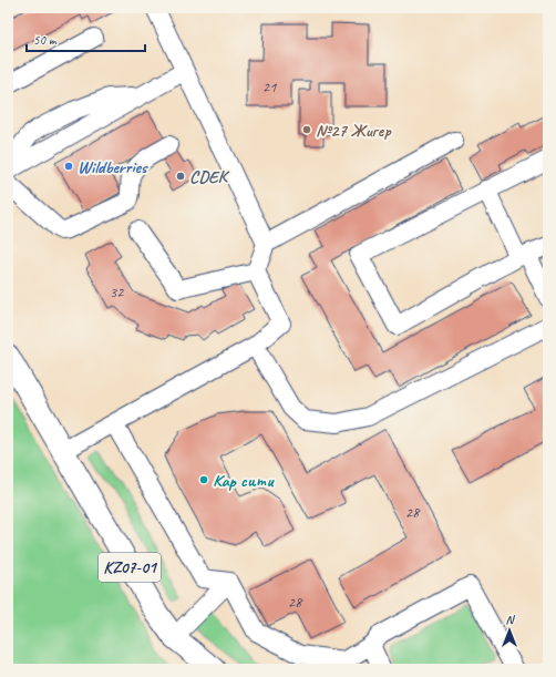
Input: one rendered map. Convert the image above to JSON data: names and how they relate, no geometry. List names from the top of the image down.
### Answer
{
  "streets": {
    "main road": ["KZ07-01"]
  },
  "places": [
    "№27 Жигер",
    "Wildberries",
    "CDEK",
    "Кар сити"
  ],
  "house_numbers": [
    "21",
    "32",
    "28",
    "28"
  ],
  "scale_bar": "50 m",
  "north": "top"
}
